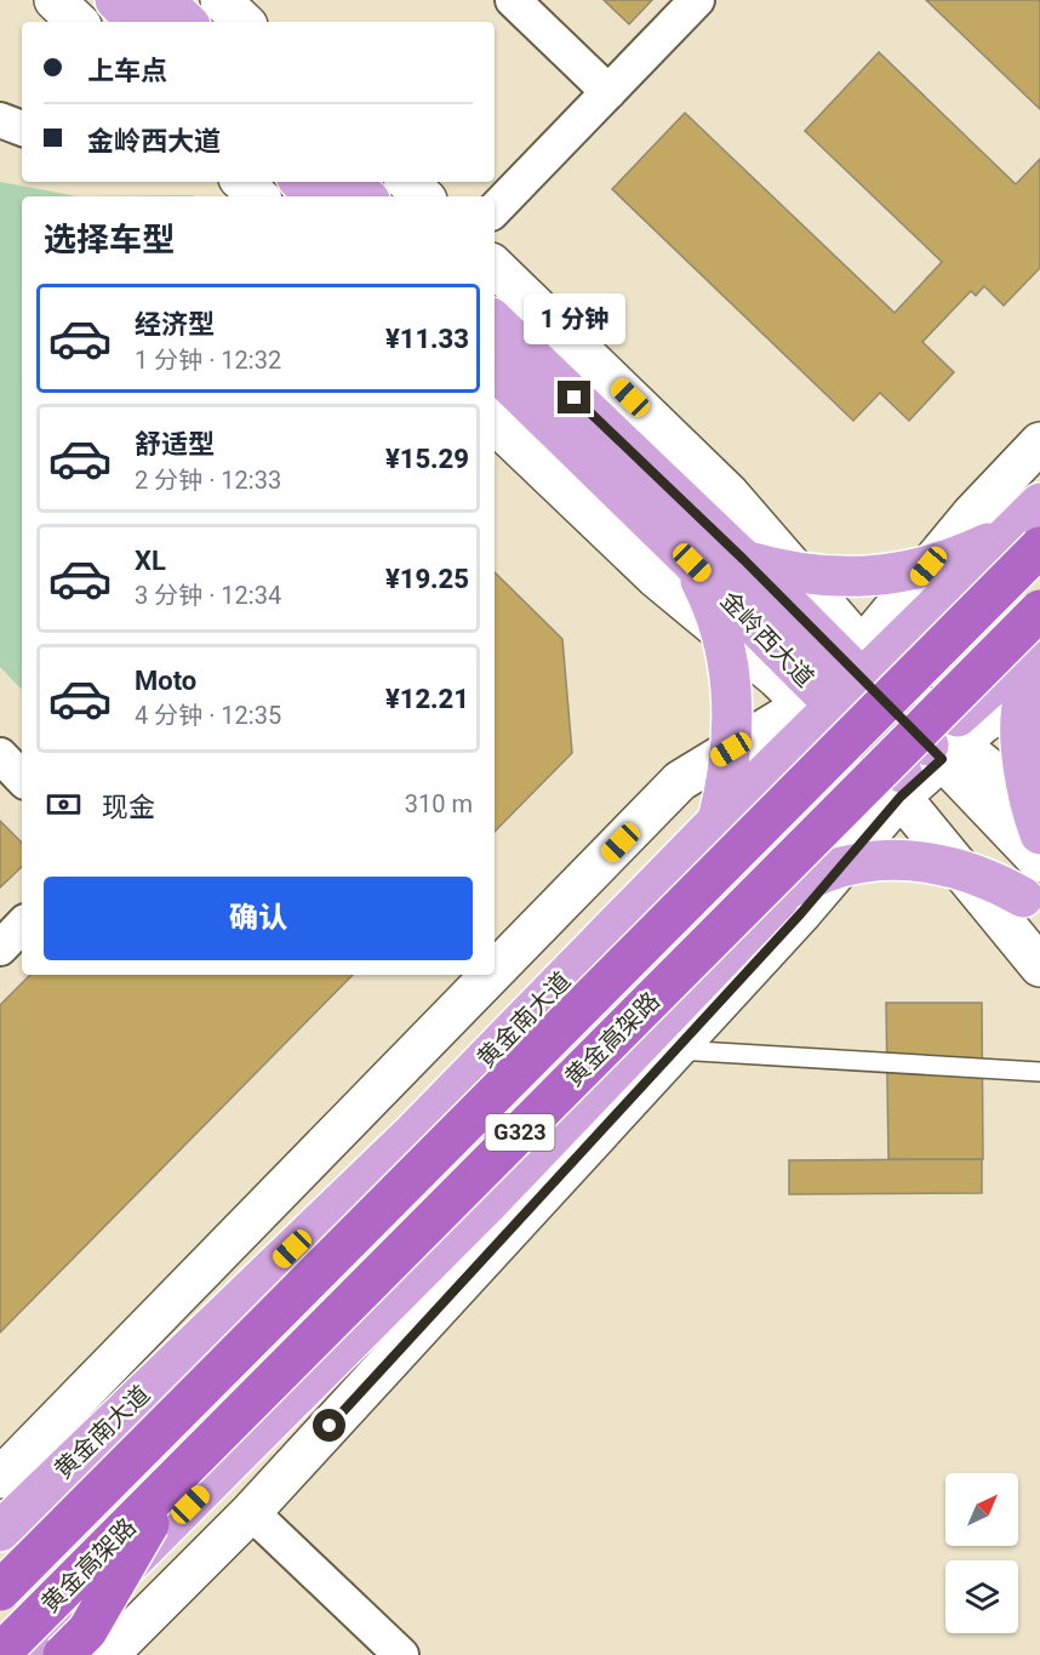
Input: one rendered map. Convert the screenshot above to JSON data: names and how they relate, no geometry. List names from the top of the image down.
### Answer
{
  "streets": {
    "highway": ["黄金高架路", "G323"],
    "main road": ["金岭西大道", "黄金南大道"]
  },
  "crossings": [
    ["金岭西大道", "黄金南大道"],
    ["黄金南大道", "黄金高架路"]
  ],
  "north": "top right",
  "page": {
    "banner": ["上车点", "金岭西大道"],
    "heading": "选择车型",
    "list": [
      {
        "name": "经济型",
        "note": "1 分钟 · 12:32",
        "value": "¥11.33"
      },
      {
        "name": "舒适型",
        "note": "2 分钟 · 12:33",
        "value": "¥15.29"
      },
      {
        "name": "XL",
        "note": "3 分钟 · 12:34",
        "value": "¥19.25"
      },
      {
        "name": "Moto",
        "note": "4 分钟 · 12:35",
        "value": "¥12.21"
      }
    ],
    "bubble": "1 分钟",
    "pay": ["现金", "310 m"],
    "buttons": "确认"
  }
}
